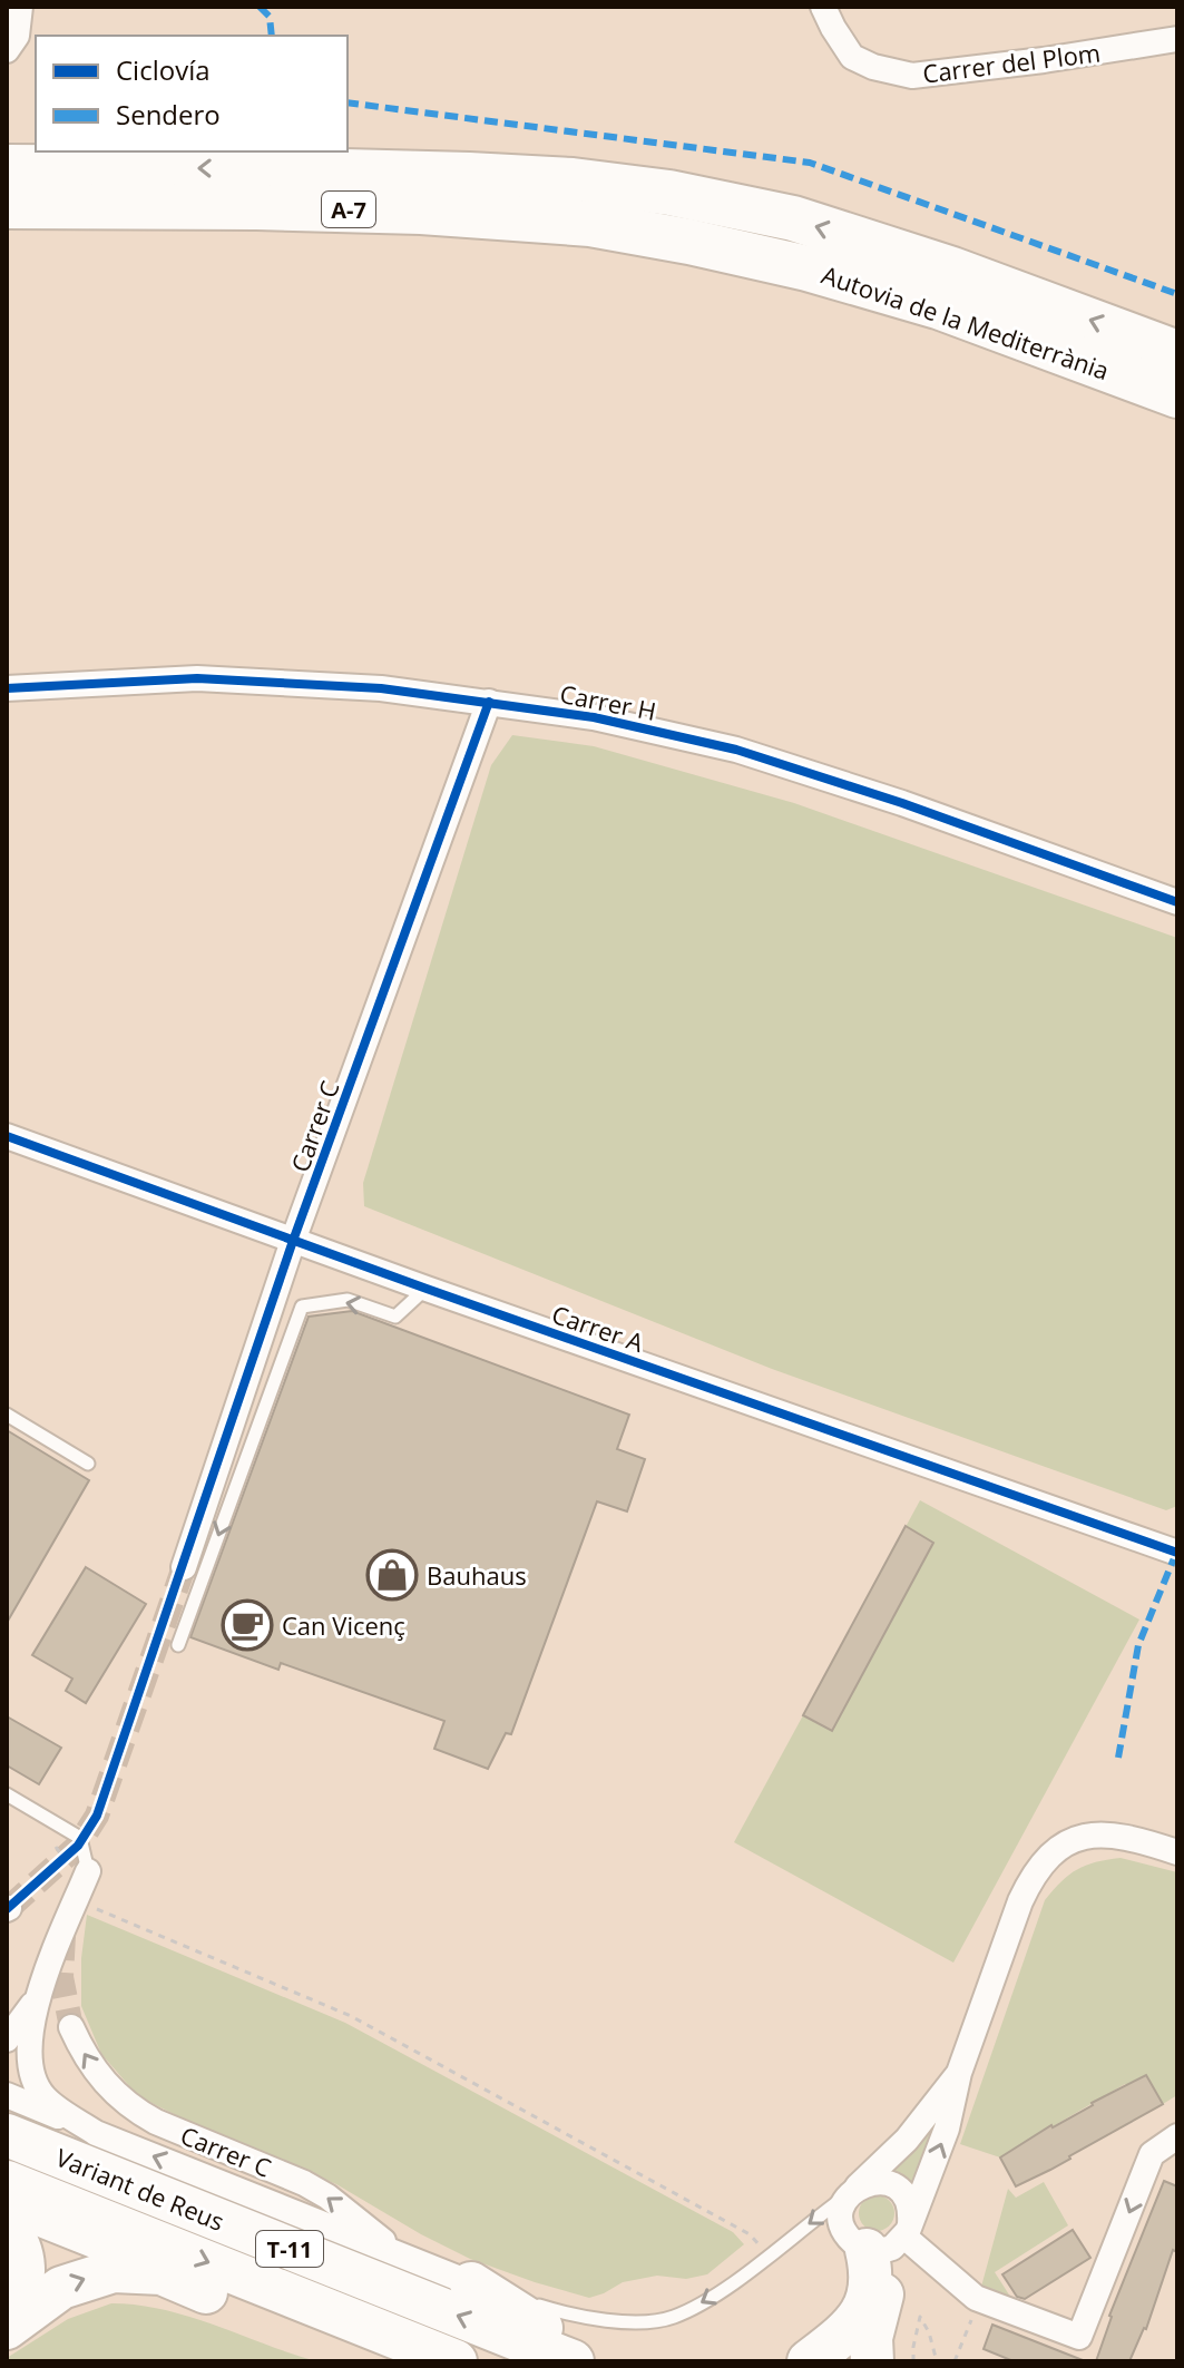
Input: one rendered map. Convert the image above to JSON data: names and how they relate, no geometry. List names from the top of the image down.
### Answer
{
  "streets": {
    "highway": [
      "A-7",
      "Autovia de la Mediterrània",
      "Variant de Reus",
      "T-11"
    ],
    "street": [
      "Carrer del Plom",
      "Carrer H",
      "Carrer C",
      "Carrer A"
    ]
  },
  "crossings": [
    ["Carrer H", "Carrer C"],
    ["Carrer C", "Carrer A"]
  ],
  "places": {
    "shop": ["Bauhaus"],
    "cafe": ["Can Vicenç"]
  },
  "legend": ["Ciclovía", "Sendero"]
}
